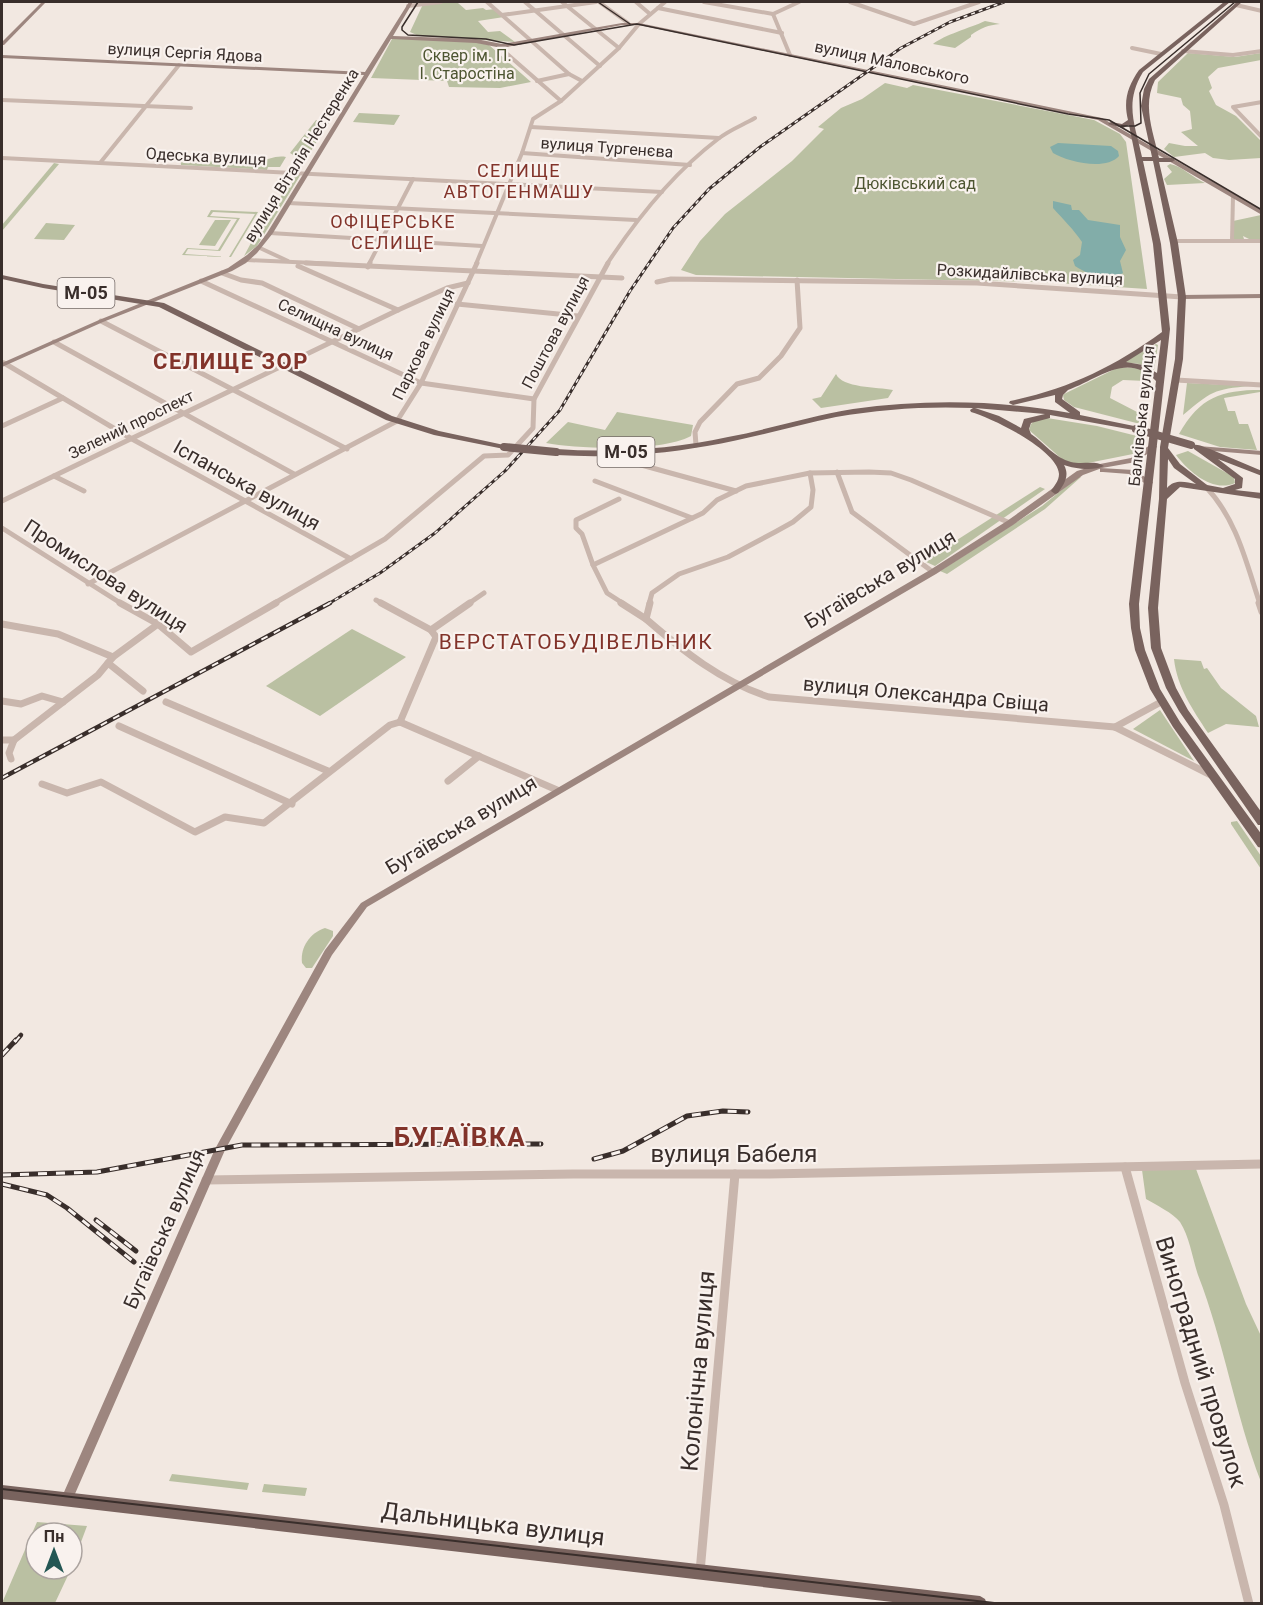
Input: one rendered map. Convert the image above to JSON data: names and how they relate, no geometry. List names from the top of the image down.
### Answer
{
  "streets": {
    "main road": [
      "вулиця Сергія Ядова",
      "вулиця Маловського",
      "вулиця Віталія Нестеренка",
      "Розкидайлівська вулиця",
      "М-05",
      "Балківська вулиця",
      "Бугаївська вулиця",
      "Дальницька вулиця"
    ],
    "street": [
      "вулиця Тургенєва",
      "Одеська вулиця",
      "Селищна вулиця",
      "Поштова вулиця",
      "Паркова вулиця",
      "Зелений проспект",
      "Іспанська вулиця",
      "Промислова вулиця",
      "вулиця Олександра Свіща",
      "вулиця Бабеля",
      "Виноградний провулок",
      "Колонічна вулиця"
    ]
  },
  "crossings": [
    ["вулиця Сергія Ядова", "вулиця Віталія Нестеренка"],
    ["вулиця Маловського", "вулиця Віталія Нестеренка"],
    ["вулиця Маловського", "Паркова вулиця"],
    ["вулиця Маловського", "Балківська вулиця"],
    ["вулиця Тургенєва", "Поштова вулиця"],
    ["вулиця Тургенєва", "Паркова вулиця"],
    ["вулиця Віталія Нестеренка", "Одеська вулиця"],
    ["вулиця Віталія Нестеренка", "М-05"],
    ["вулиця Віталія Нестеренка", "Селищна вулиця"],
    ["вулиця Віталія Нестеренка", "Іспанська вулиця"],
    ["Одеська вулиця", "Поштова вулиця"],
    ["Одеська вулиця", "Паркова вулиця"],
    ["Розкидайлівська вулиця", "Балківська вулиця"],
    ["М-05", "Паркова вулиця"],
    ["М-05", "Зелений проспект"],
    ["Селищна вулиця", "Поштова вулиця"],
    ["Селищна вулиця", "Паркова вулиця"],
    ["Селищна вулиця", "Зелений проспект"],
    ["Поштова вулиця", "Іспанська вулиця"],
    ["Поштова вулиця", "Промислова вулиця"],
    ["Паркова вулиця", "Зелений проспект"],
    ["Паркова вулиця", "Іспанська вулиця"],
    ["Паркова вулиця", "Промислова вулиця"],
    ["Балківська вулиця", "Бугаївська вулиця"],
    ["Зелений проспект", "Іспанська вулиця"],
    ["Бугаївська вулиця", "вулиця Олександра Свіща"],
    ["Бугаївська вулиця", "вулиця Бабеля"],
    ["Бугаївська вулиця", "Дальницька вулиця"],
    ["вулиця Бабеля", "Виноградний провулок"],
    ["вулиця Бабеля", "Колонічна вулиця"],
    ["Колонічна вулиця", "Дальницька вулиця"]
  ],
  "districts": [
    "СЕЛИЩЕ АВТОГЕНМАШУ",
    "ОФІЦЕРСЬКЕ СЕЛИЩЕ",
    "СЕЛИЩЕ ЗОР",
    "ВЕРСТАТОБУДІВЕЛЬНИК",
    "БУГАЇВКА"
  ],
  "parks": ["Сквер ім. П. І. Старостіна", "Дюківський сад"],
  "north": "top"
}
